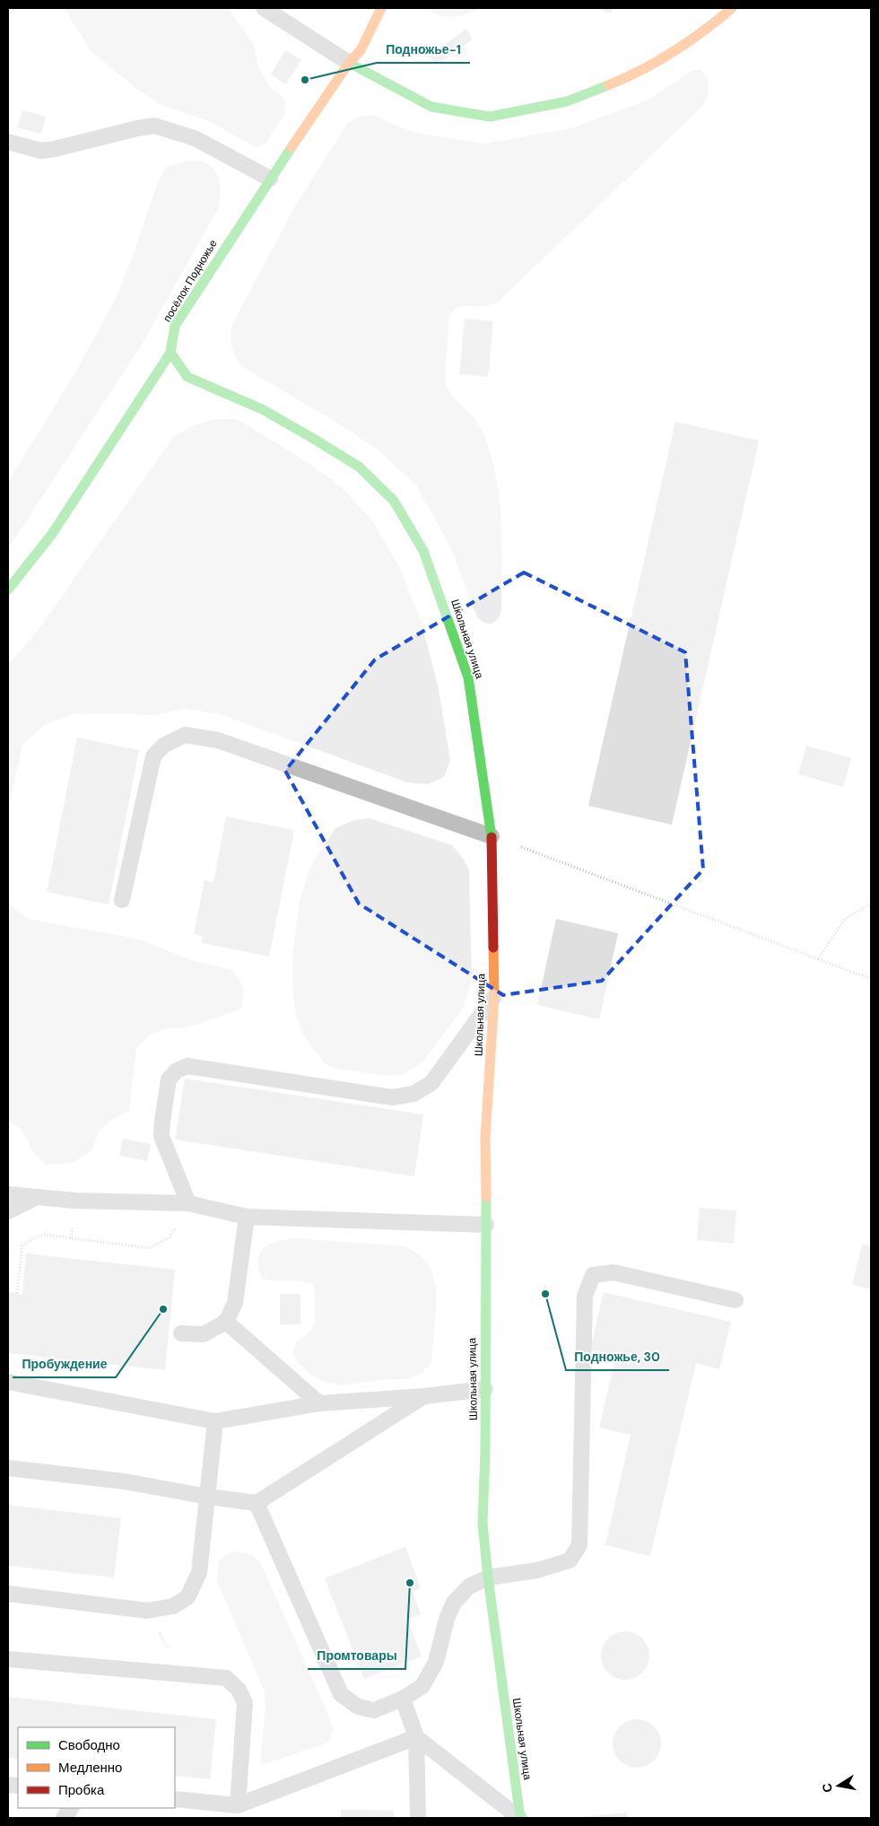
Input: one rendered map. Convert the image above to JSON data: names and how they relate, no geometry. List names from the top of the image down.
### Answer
{
  "streets": {
    "main road": ["посёлок Подножье", "Школьная улица"]
  },
  "crossings": [
    ["посёлок Подножье", "Школьная улица"]
  ],
  "places": [
    "Подножье-1",
    "Подножье, 30",
    "Пробуждение",
    "Промтовары"
  ],
  "legend": ["Свободно", "Медленно", "Пробка"],
  "north": "left"
}
